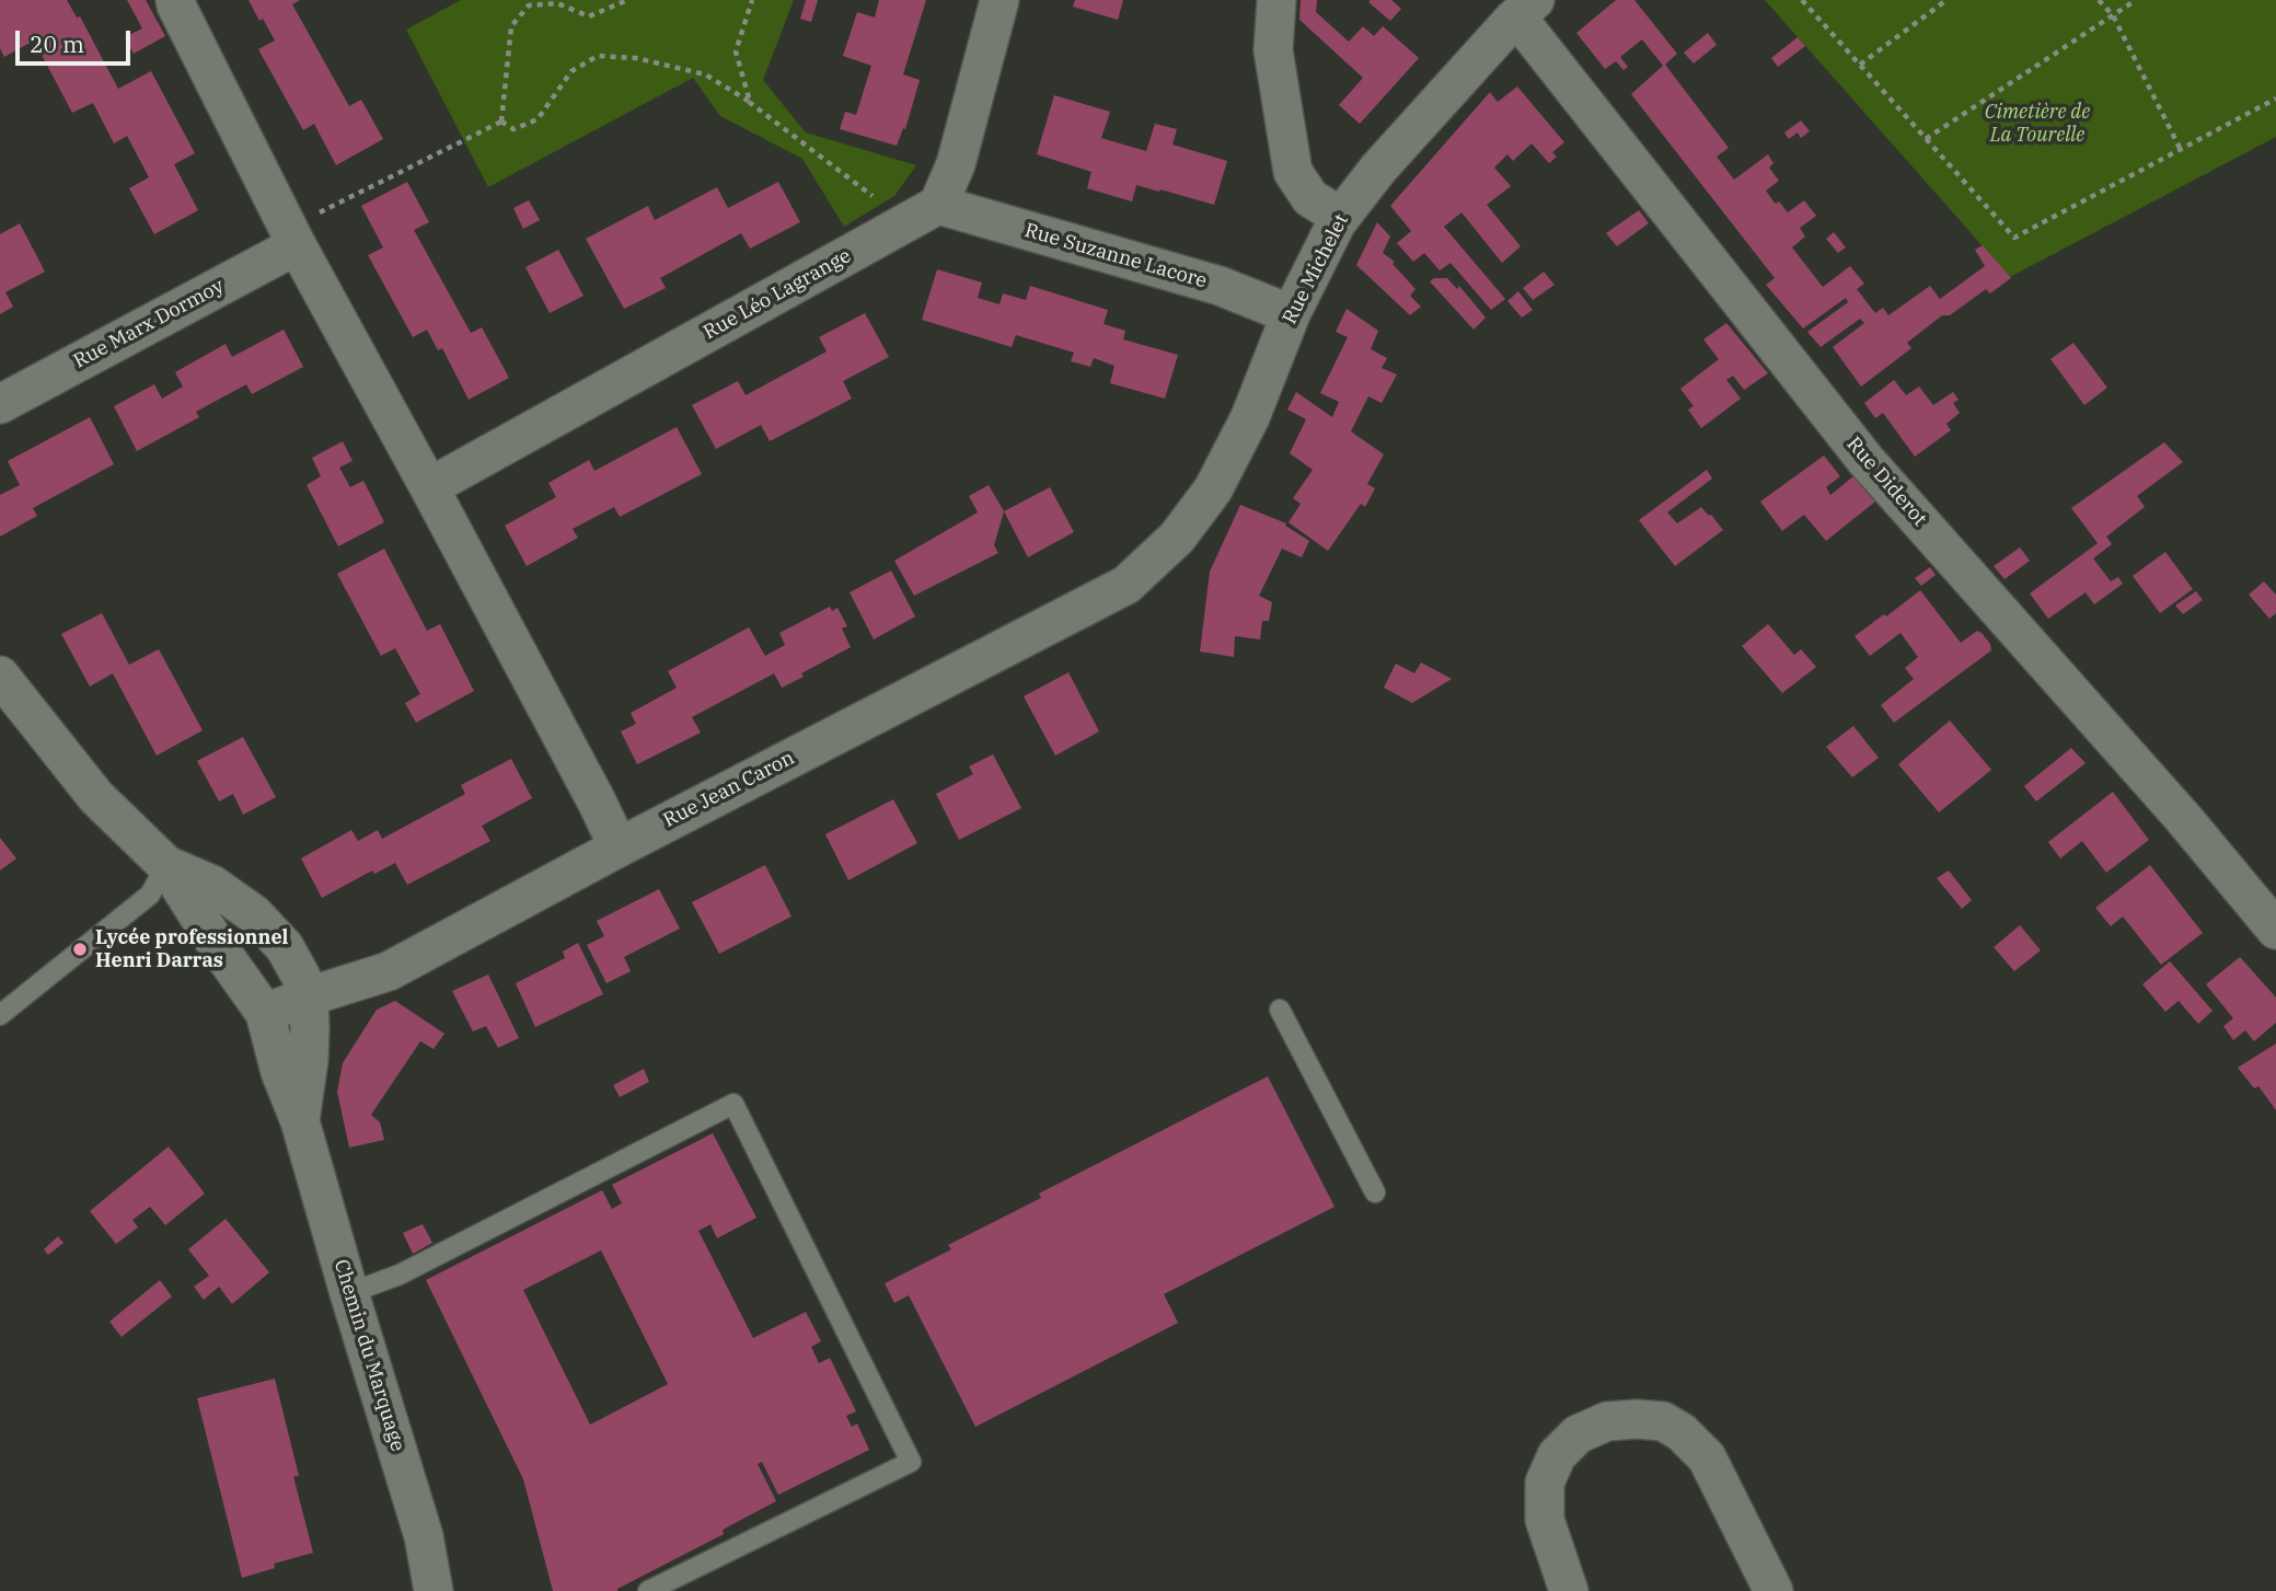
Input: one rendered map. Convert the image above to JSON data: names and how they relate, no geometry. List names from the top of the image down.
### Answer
{
  "streets": {
    "street": [
      "Rue Suzanne Lacore",
      "Rue Michelet",
      "Rue Léo Lagrange",
      "Rue Marx Dormoy",
      "Rue Diderot",
      "Rue Jean Caron",
      "Chemin du Marquage"
    ]
  },
  "crossings": [
    ["Rue Suzanne Lacore", "Rue Michelet"],
    ["Rue Suzanne Lacore", "Rue Léo Lagrange"],
    ["Rue Michelet", "Rue Diderot"],
    ["Rue Michelet", "Rue Jean Caron"],
    ["Rue Jean Caron", "Chemin du Marquage"]
  ],
  "parks": ["Cimetière de La Tourelle"],
  "places": ["Lycée professionnel Henri Darras"],
  "scale_bar": "20 m"
}
